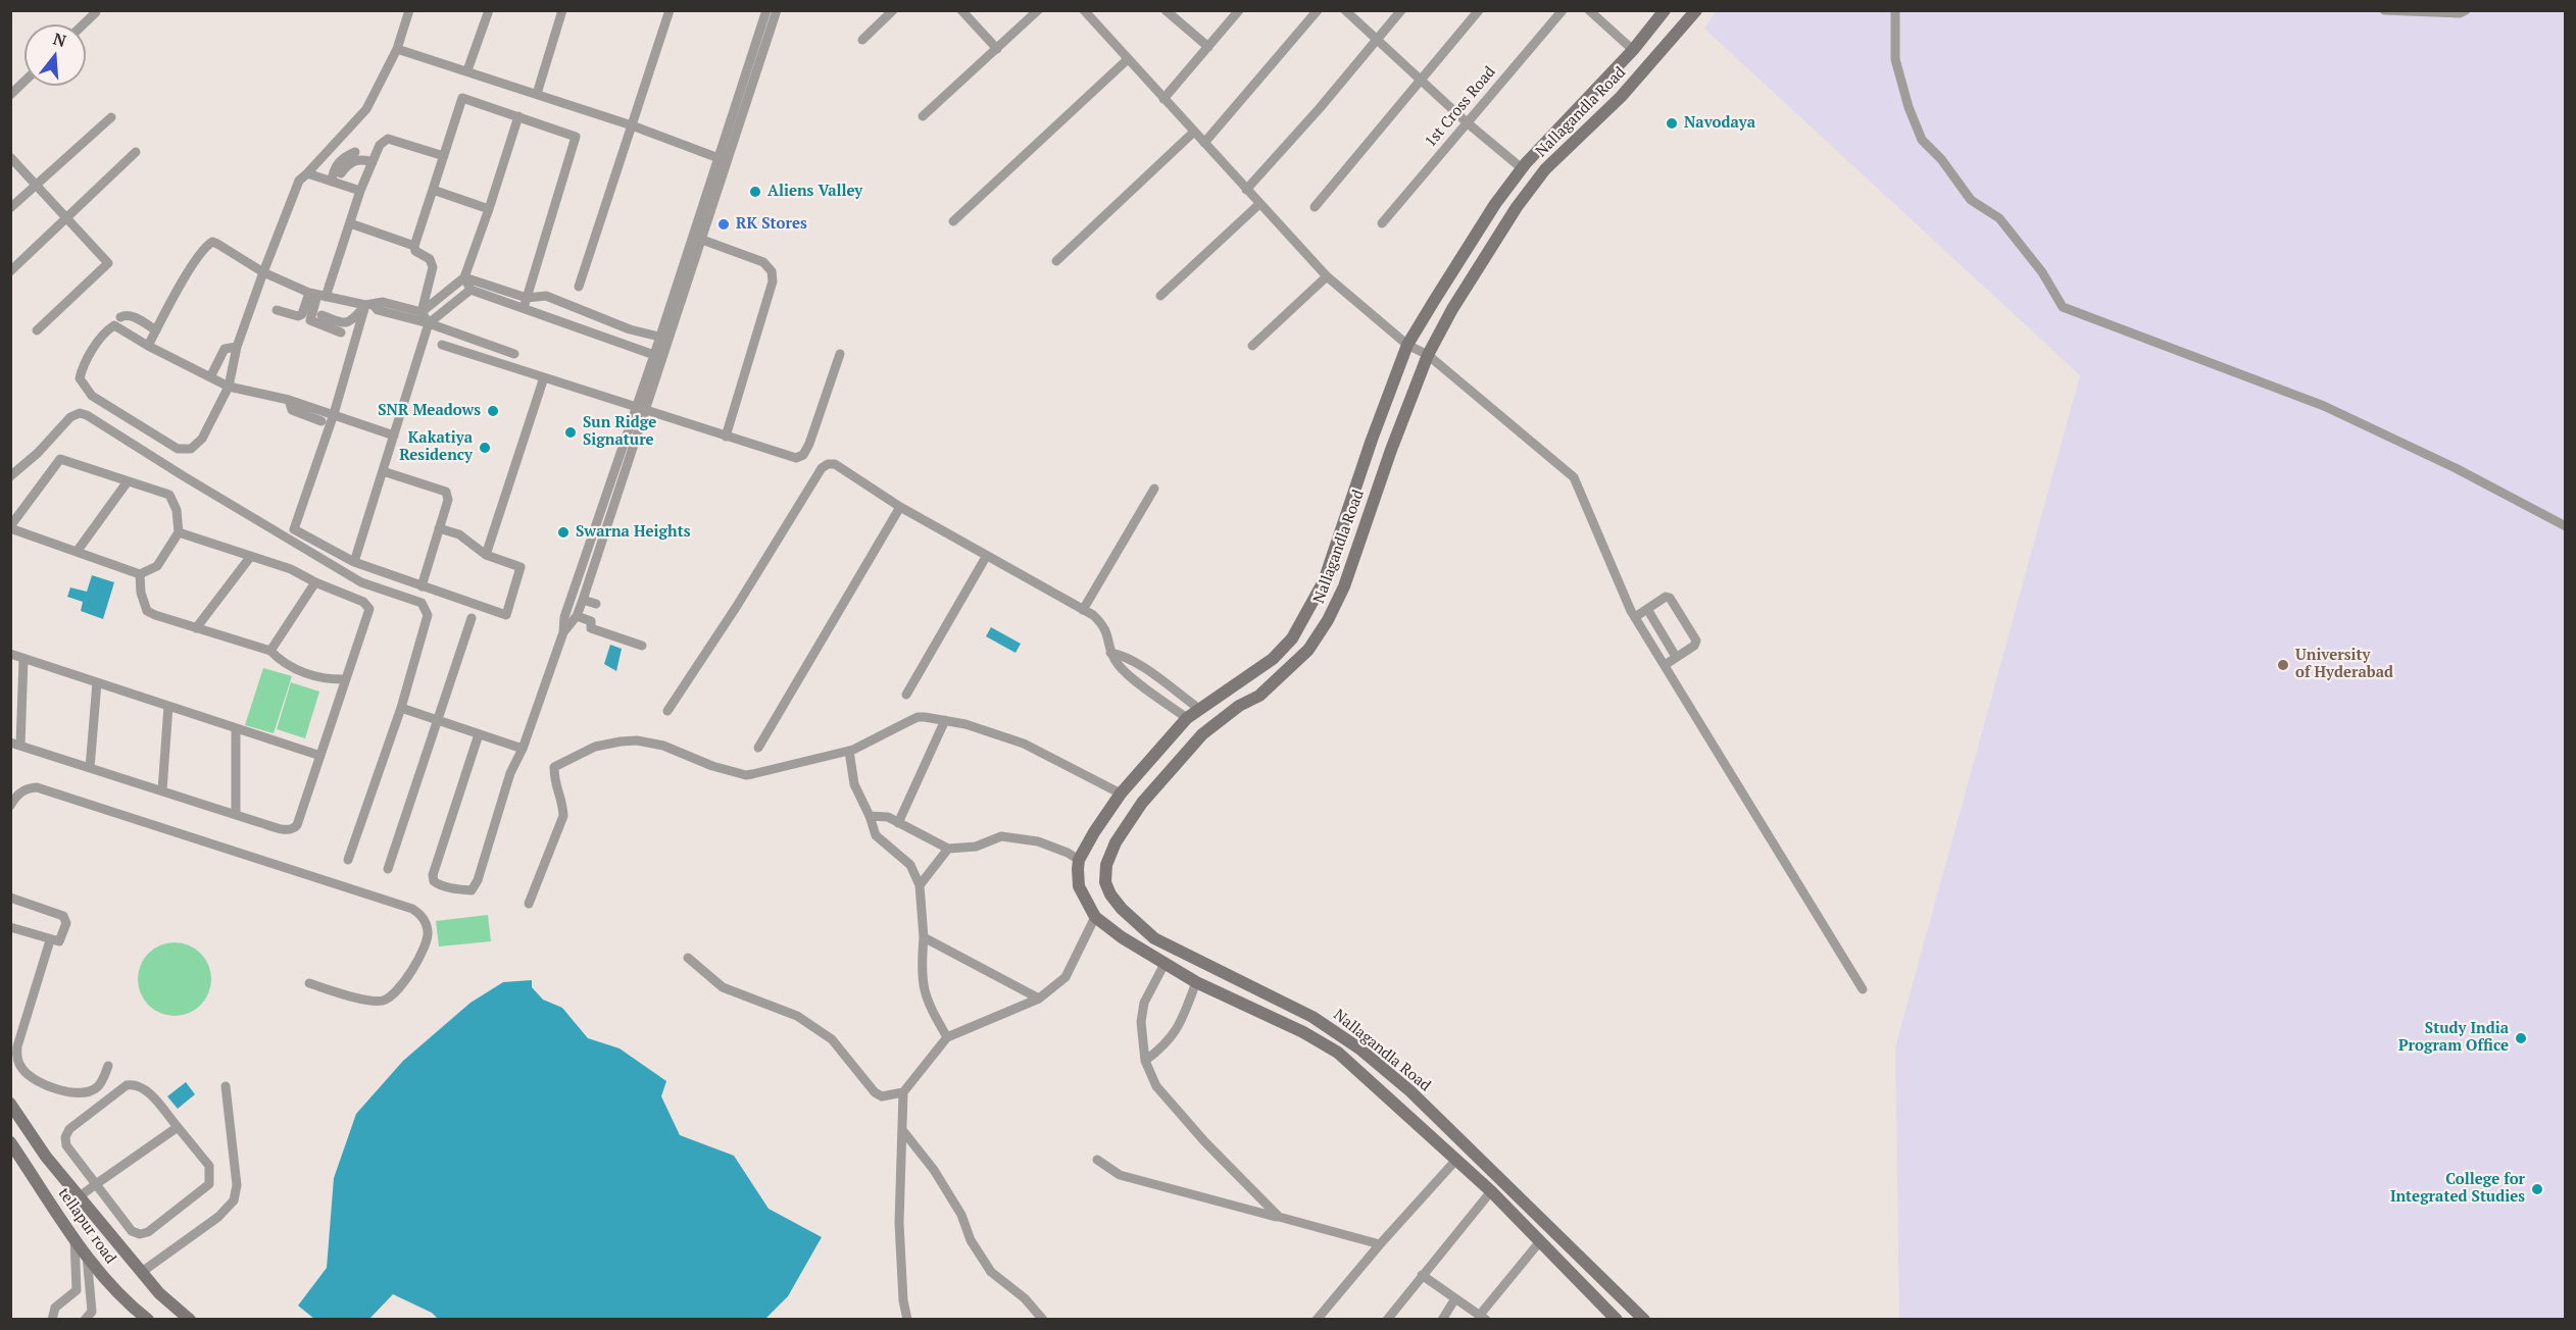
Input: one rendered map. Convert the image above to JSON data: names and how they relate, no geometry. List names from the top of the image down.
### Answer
{
  "streets": {
    "main road": ["Nallagandla Road", "tellapur road"],
    "street": ["1st Cross Road"]
  },
  "places": [
    "Navodaya",
    "Aliens Valley",
    "RK Stores",
    "SNR Meadows",
    "Sun Ridge Signature",
    "Kakatiya Residency",
    "Swarna Heights",
    "University of Hyderabad",
    "Study India Program Office",
    "College for Integrated Studies"
  ],
  "north": "top"
}
